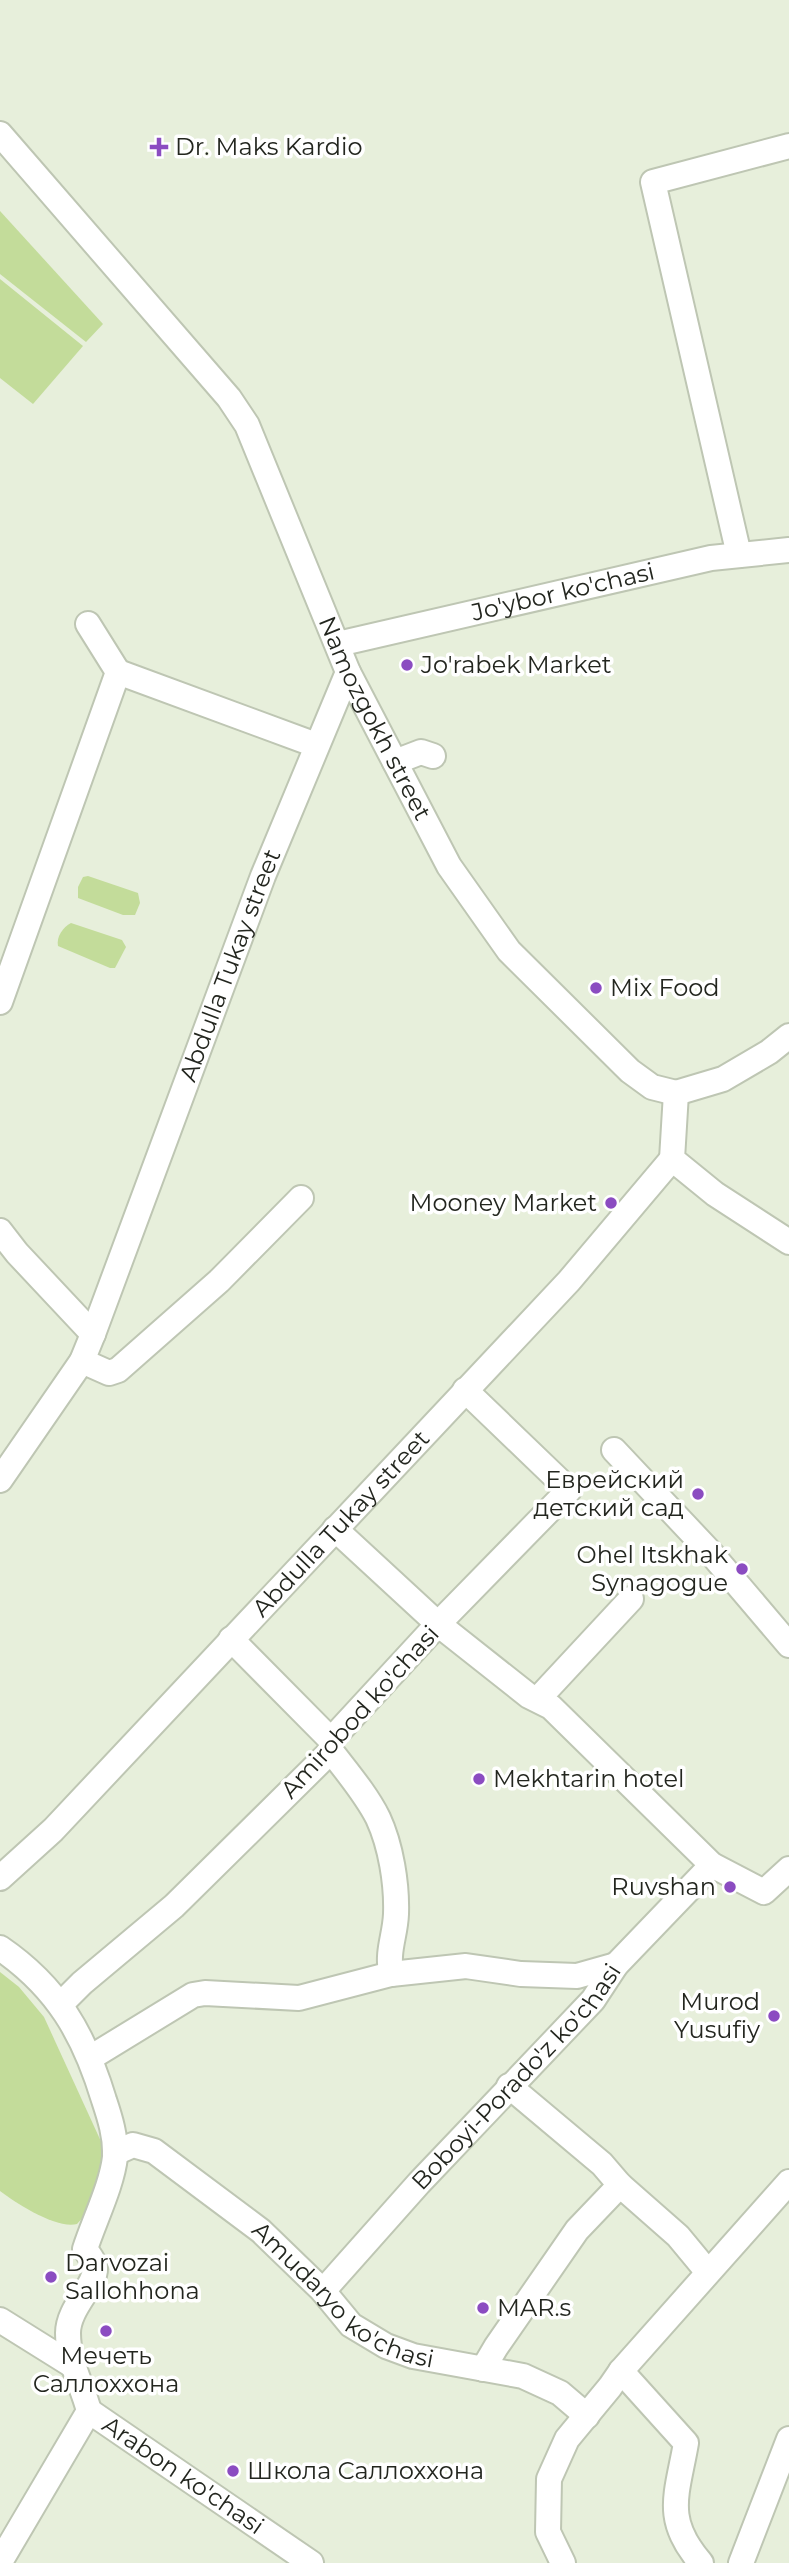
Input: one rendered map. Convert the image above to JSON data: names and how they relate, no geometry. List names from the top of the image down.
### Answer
{
  "streets": {
    "street": [
      "Jo'ybor ko'chasi",
      "Namozgokh street",
      "Abdulla Tukay street",
      "Amirobod ko'chasi",
      "Boboyi-Porado'z ko'chasi",
      "Amudaryo ko'chasi",
      "Arabon ko'chasi"
    ]
  },
  "crossings": [
    ["Jo'ybor ko'chasi", "Namozgokh street"],
    ["Namozgokh street", "Abdulla Tukay street"],
    ["Abdulla Tukay street", "Amirobod ko'chasi"],
    ["Boboyi-Porado'z ko'chasi", "Amudaryo ko'chasi"]
  ],
  "places": {
    "health": ["Dr. Maks Kardio"],
    "other": [
      "Jo'rabek Market",
      "Mix Food",
      "Mooney Market",
      "Еврейский детский сад",
      "Ohel Itskhak Synagogue",
      "Mekhtarin hotel",
      "Ruvshan",
      "Murod Yusufiy",
      "Darvozai Sallohhona",
      "MAR.s",
      "Мечеть Саллоххона",
      "Школа Саллоххона"
    ]
  }
}
